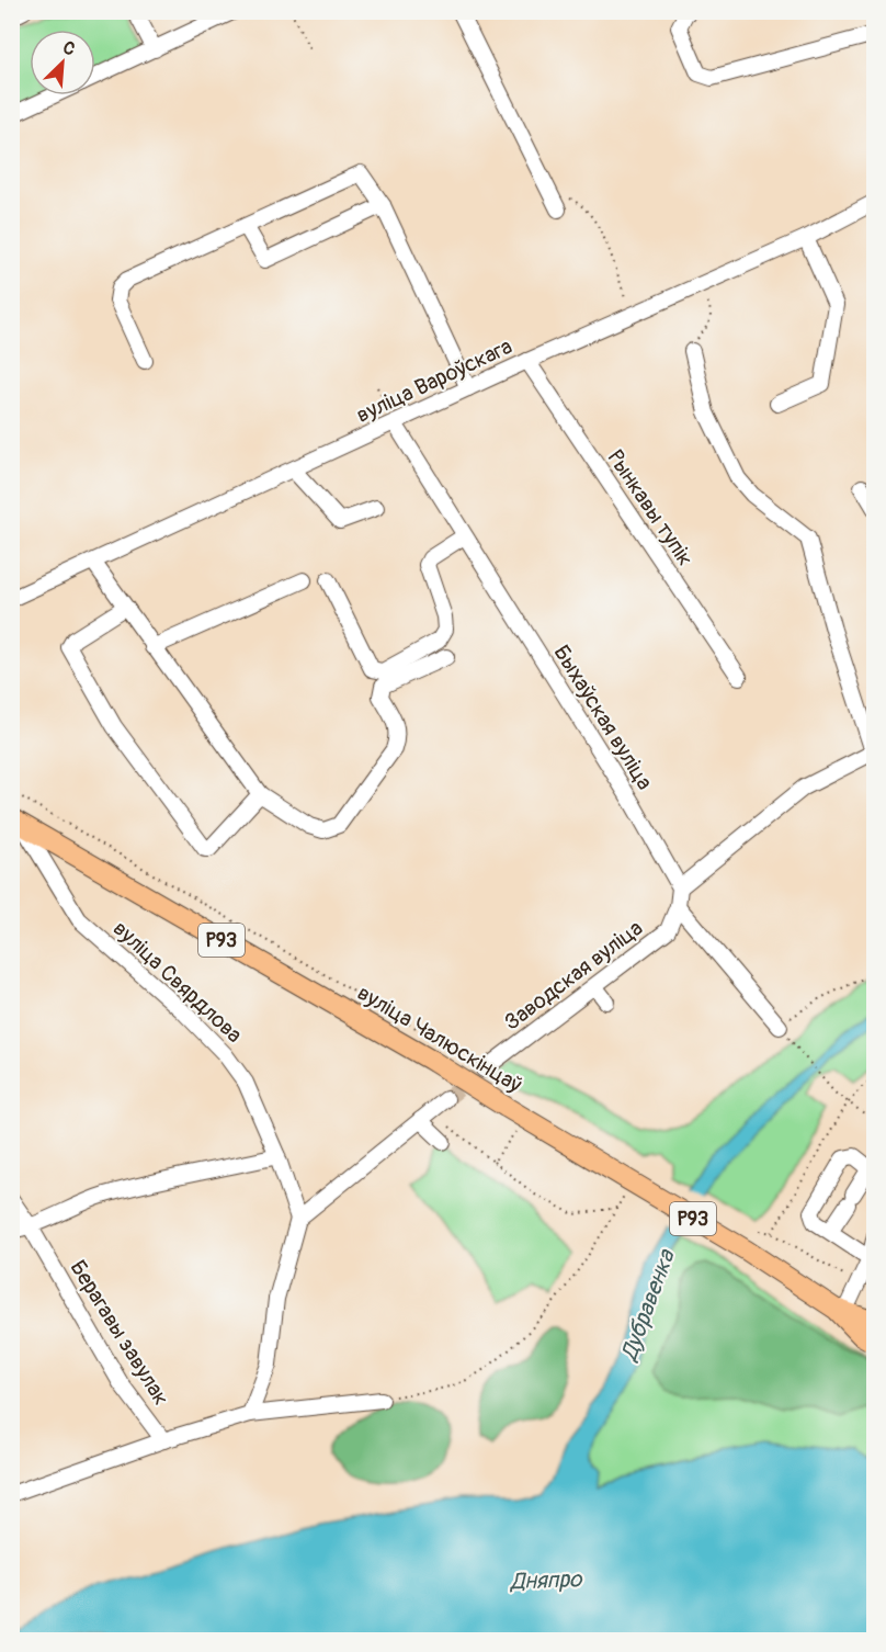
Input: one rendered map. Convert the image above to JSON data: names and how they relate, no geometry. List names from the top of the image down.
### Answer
{
  "streets": {
    "main road": ["Р93", "вуліца Чалюскінцаў"],
    "street": [
      "вуліца Вароўскага",
      "Рынкавы тупік",
      "Быхаўская вуліца",
      "Заводская вуліца",
      "вуліца Свярдлова",
      "Берагавы завулак"
    ]
  },
  "crossings": [
    ["вуліца Вароўскага", "Рынкавы тупік"],
    ["вуліца Вароўскага", "Быхаўская вуліца"],
    ["вуліца Свярдлова", "вуліца Чалюскінцаў"]
  ],
  "water": ["Дубравенка", "Дняпро"],
  "north": "top right"
}
